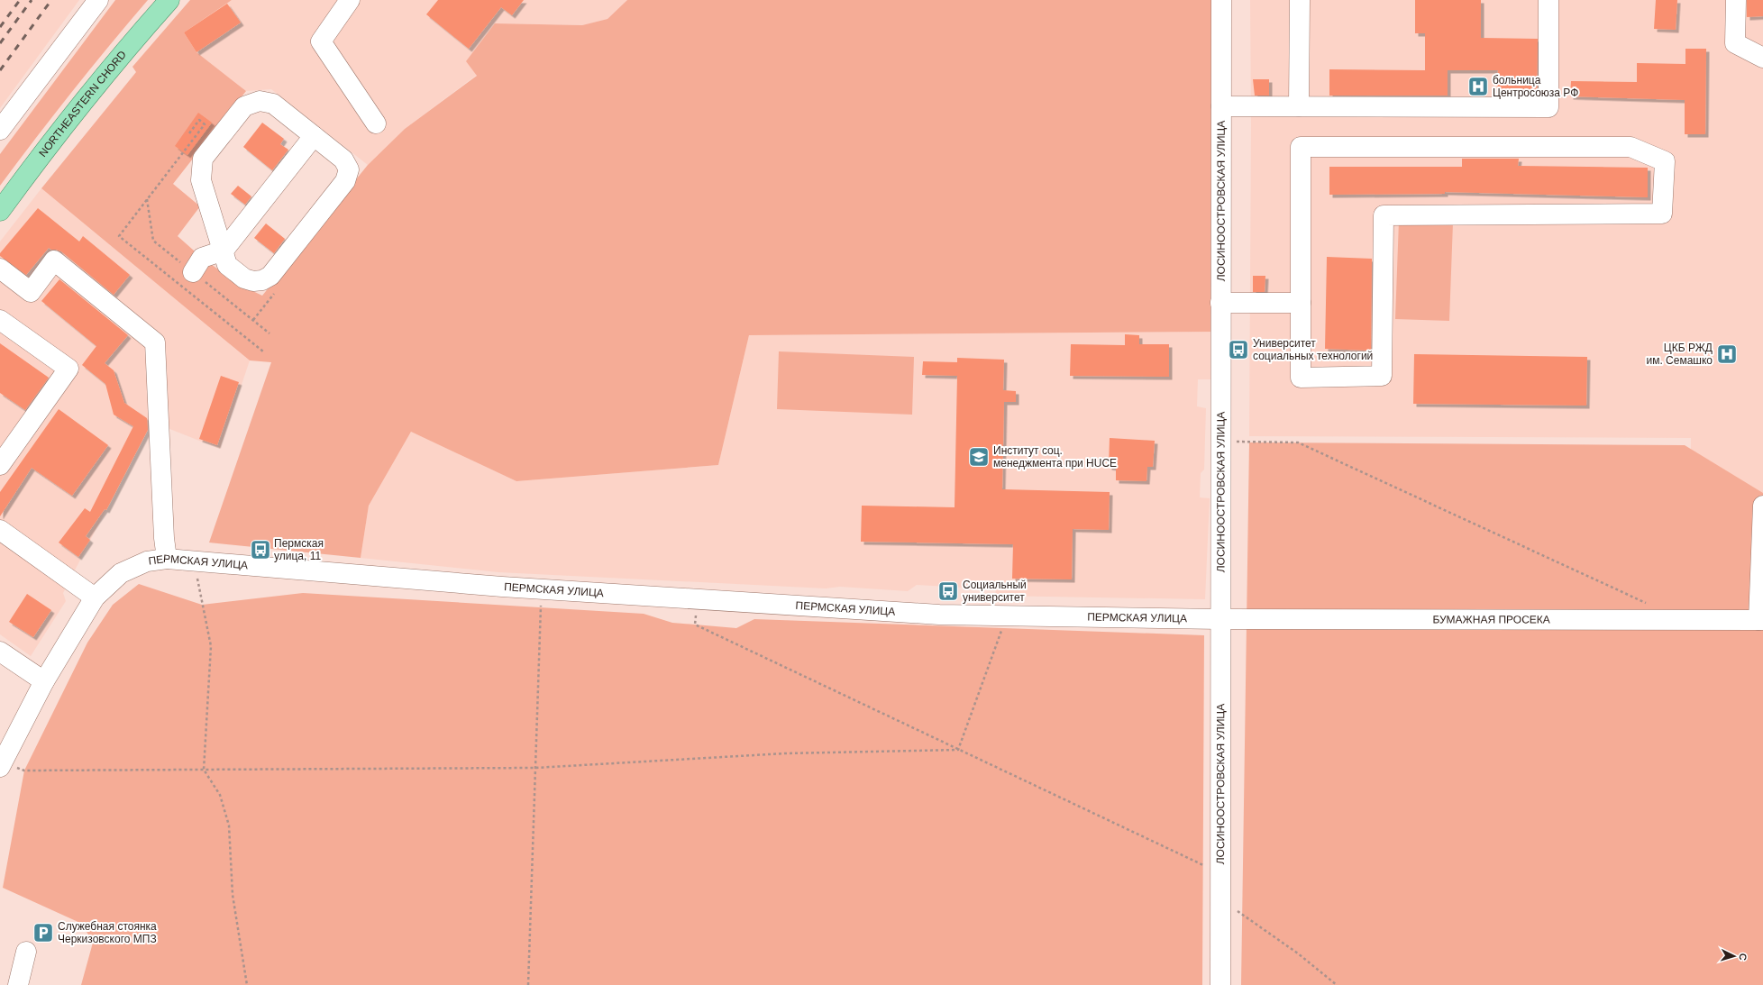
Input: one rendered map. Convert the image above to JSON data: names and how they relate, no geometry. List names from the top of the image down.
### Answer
{
  "streets": {
    "main road": ["NORTHEASTERN CHORD"],
    "street": ["ЛОСИНООСТРОВСКАЯ УЛИЦА", "ПЕРМСКАЯ УЛИЦА", "БУМАЖНАЯ ПРОСЕКА"]
  },
  "crossings": [
    ["ЛОСИНООСТРОВСКАЯ УЛИЦА", "ПЕРМСКАЯ УЛИЦА"],
    ["ЛОСИНООСТРОВСКАЯ УЛИЦА", "БУМАЖНАЯ ПРОСЕКА"],
    ["ПЕРМСКАЯ УЛИЦА", "БУМАЖНАЯ ПРОСЕКА"]
  ],
  "places": {
    "hospital": ["больница Центросоюза РФ", "ЦКБ РЖД им. Семашко"],
    "bus stop": ["Университет социальных технологий", "Пермская улица, 11", "Социальный университет"],
    "school or university": ["Институт соц. менеджмента при HUCE"],
    "parking": ["Служебная стоянка Черкизовского МПЗ"]
  },
  "north": "right"
}
